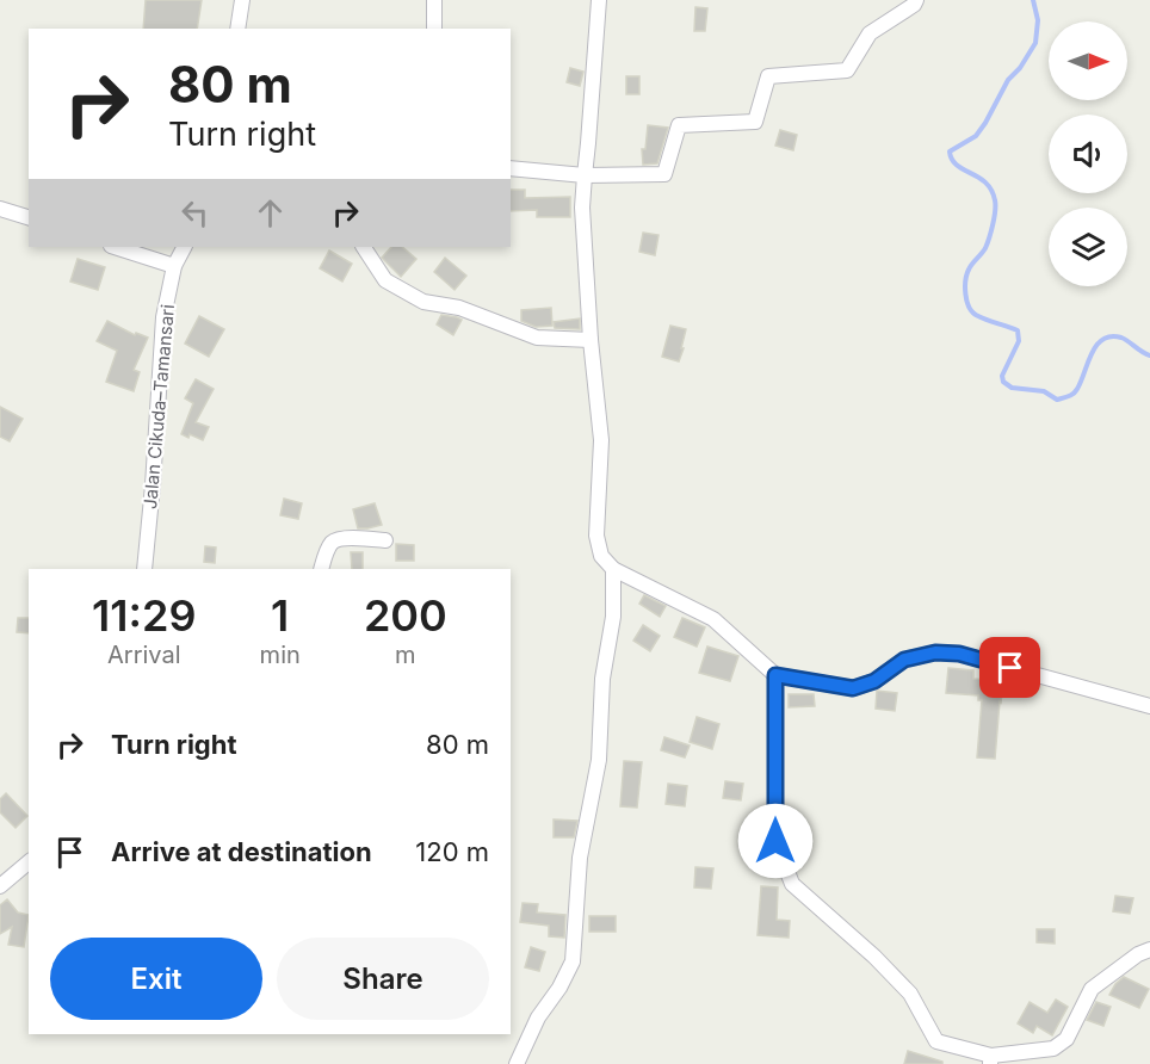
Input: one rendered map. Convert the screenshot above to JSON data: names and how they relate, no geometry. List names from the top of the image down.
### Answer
{
  "streets": {
    "street": ["Jalan Cikuda–Tamansari"]
  },
  "north": "right",
  "page": {
    "turn": ["80 m", "Turn right"],
    "eta": [
      "11:29",
      "Arrival",
      "1",
      "min",
      "200",
      "m"
    ],
    "list": [
      {
        "name": "Turn right",
        "value": "80 m"
      },
      {
        "name": "Arrive at destination",
        "value": "120 m"
      }
    ],
    "buttons": ["Exit", "Share"]
  }
}
